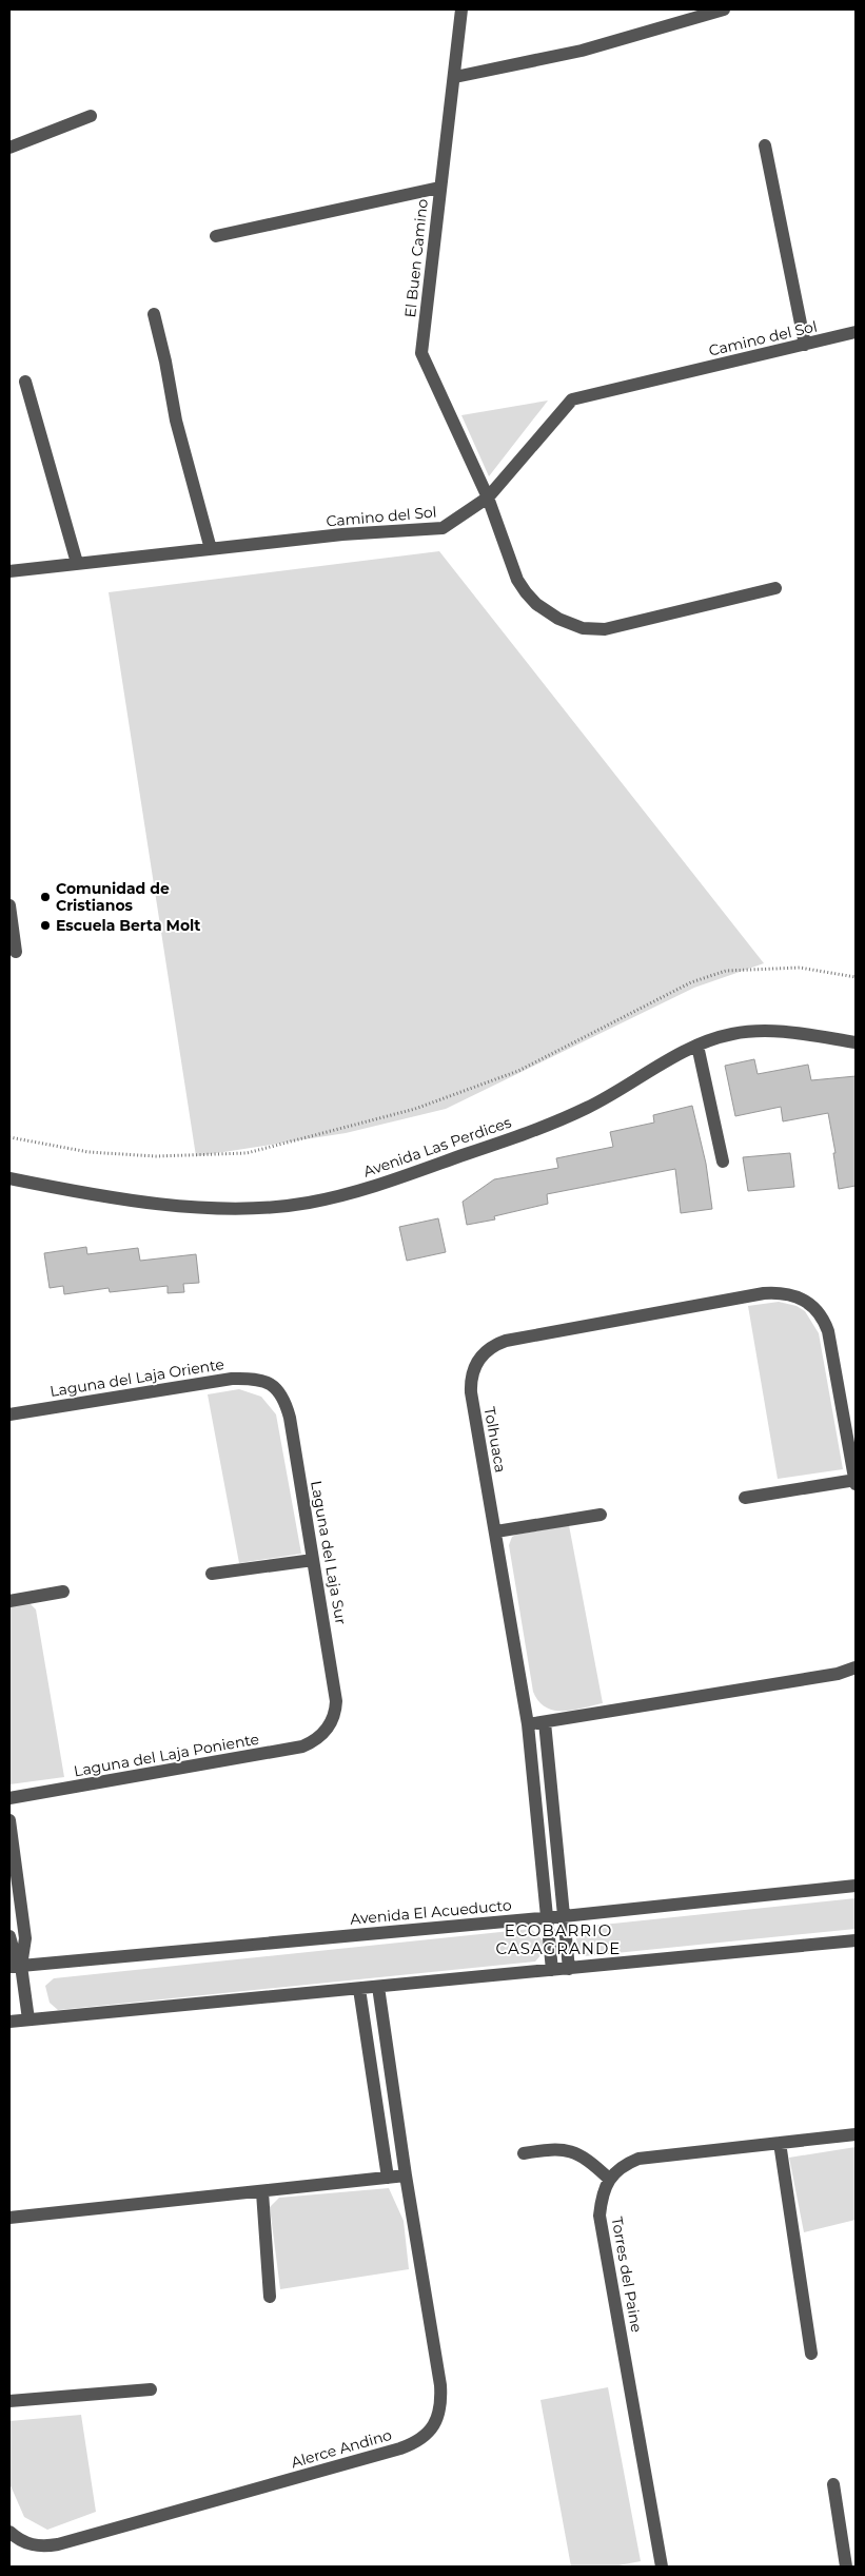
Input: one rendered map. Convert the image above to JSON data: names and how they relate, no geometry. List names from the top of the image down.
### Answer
{
  "streets": {
    "street": [
      "El Buen Camino",
      "Camino del Sol",
      "Avenida Las Perdices",
      "Laguna del Laja Oriente",
      "Tolhuaca",
      "Laguna del Laja Sur",
      "Laguna del Laja Poniente",
      "Avenida El Acueducto",
      "Torres del Paine",
      "Alerce Andino"
    ]
  },
  "crossings": [
    ["El Buen Camino", "Camino del Sol"],
    ["Laguna del Laja Oriente", "Laguna del Laja Sur"],
    ["Tolhuaca", "Avenida El Acueducto"],
    ["Laguna del Laja Sur", "Laguna del Laja Poniente"]
  ],
  "districts": ["ECOBARRIO CASAGRANDE"],
  "places": ["Comunidad de Cristianos", "Escuela Berta Molt"]
}
